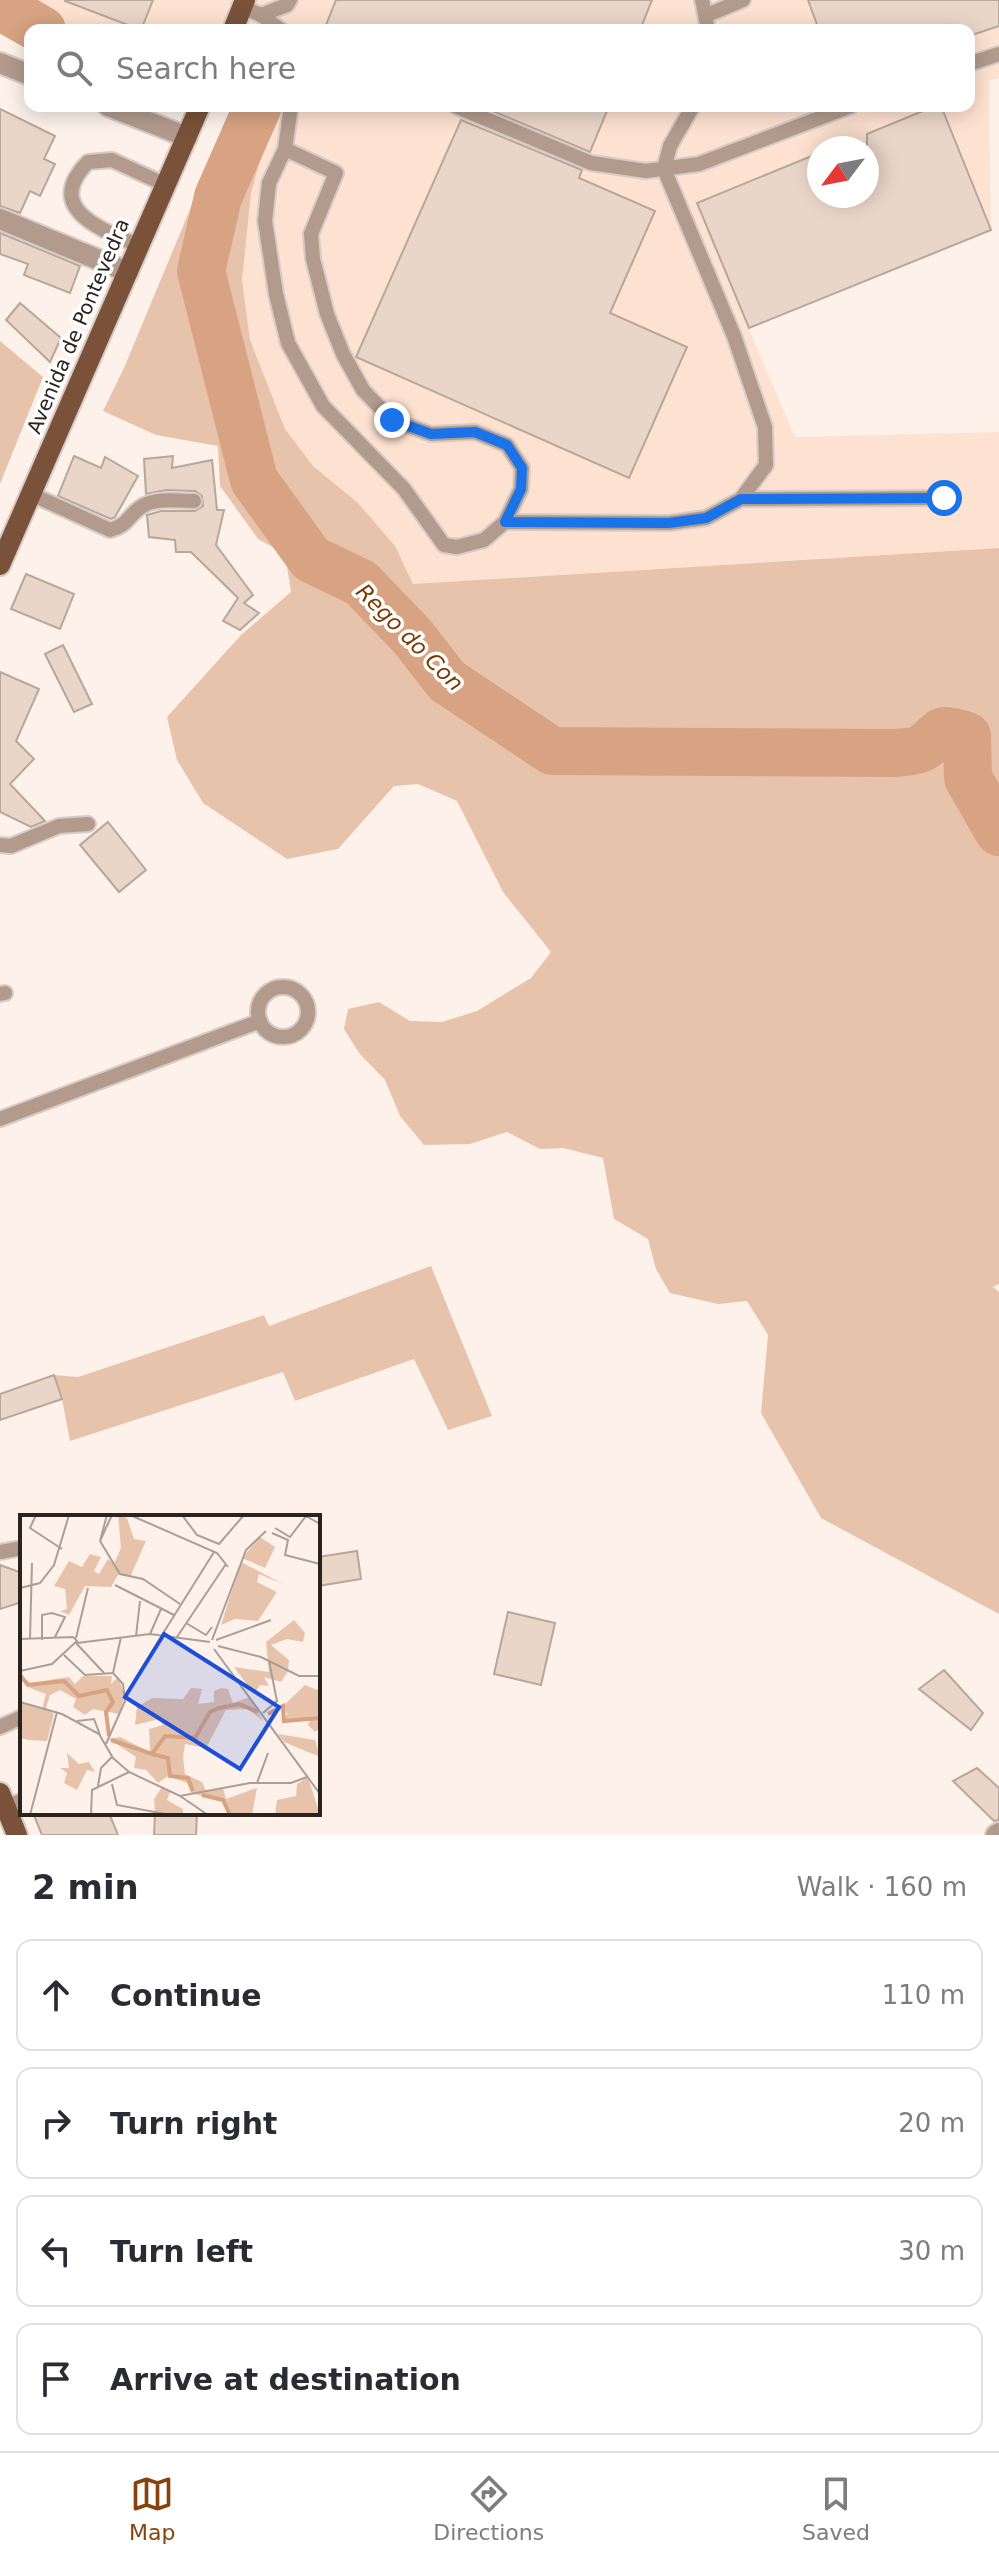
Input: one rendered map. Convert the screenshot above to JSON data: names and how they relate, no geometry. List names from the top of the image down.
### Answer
{
  "streets": {
    "main road": ["Avenida de Pontevedra"]
  },
  "water": ["Rego do Con"],
  "north": "bottom left",
  "page": {
    "search": "Search here",
    "heading": ["2 min", "Walk · 160 m"],
    "list": [
      ["Continue", "110 m"],
      ["Turn right", "20 m"],
      ["Turn left", "30 m"],
      "Arrive at destination"
    ],
    "nav": ["Map", "Directions", "Saved"]
  }
}
